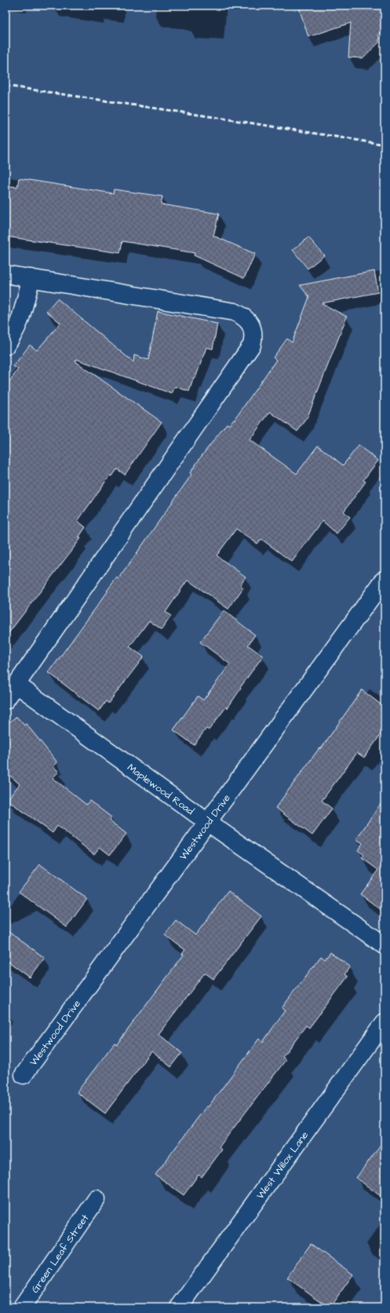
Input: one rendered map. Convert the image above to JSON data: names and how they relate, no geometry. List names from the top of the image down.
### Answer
{
  "streets": {
    "street": [
      "Maplewood Road",
      "Westwood Drive",
      "West Willox Lane",
      "Green Leaf Street"
    ]
  },
  "crossings": [
    ["Maplewood Road", "Westwood Drive"]
  ]
}
